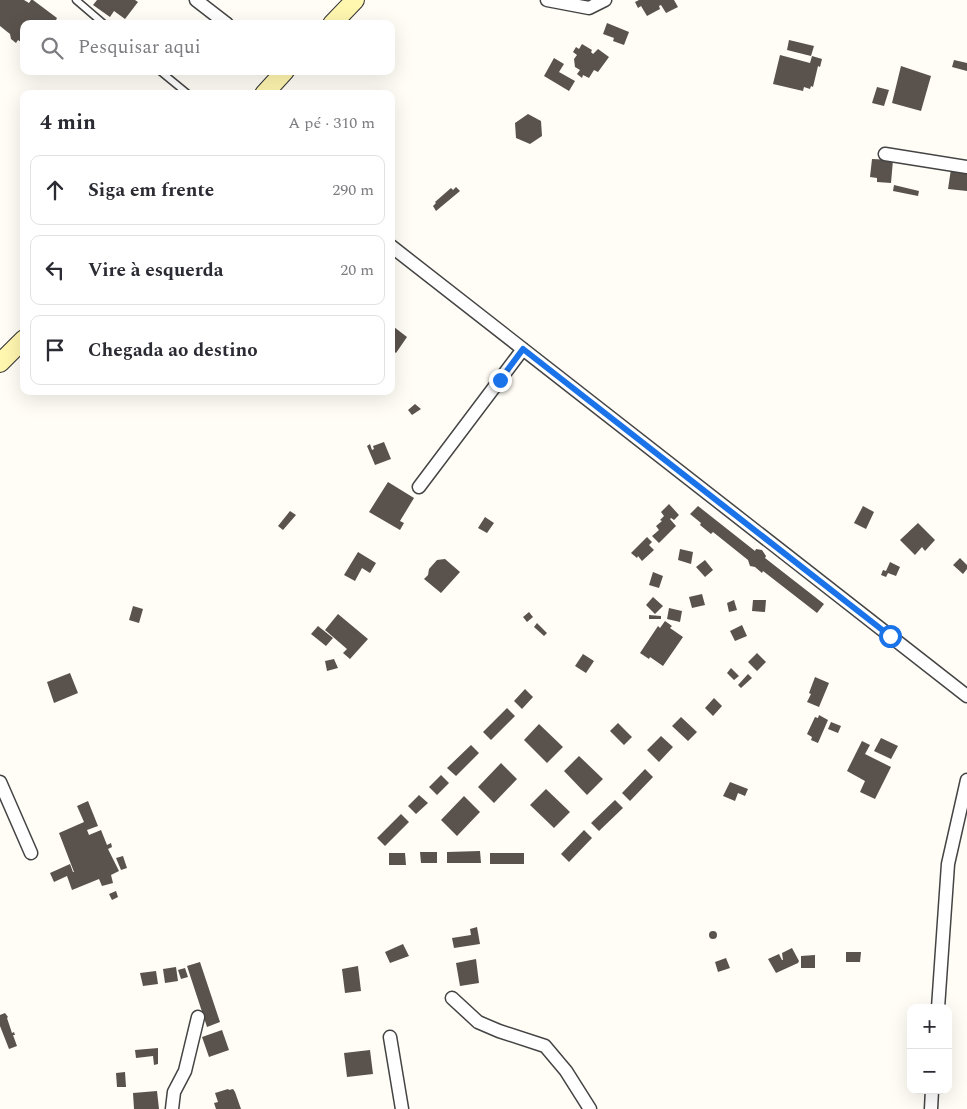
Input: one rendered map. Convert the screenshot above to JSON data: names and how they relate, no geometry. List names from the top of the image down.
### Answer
{
  "page": {
    "search": "Pesquisar aqui",
    "heading": ["4 min", "A pé · 310 m"],
    "list": [
      ["Siga em frente", "290 m"],
      ["Vire à esquerda", "20 m"],
      "Chegada ao destino"
    ],
    "map_buttons": ["+", "−"]
  }
}
